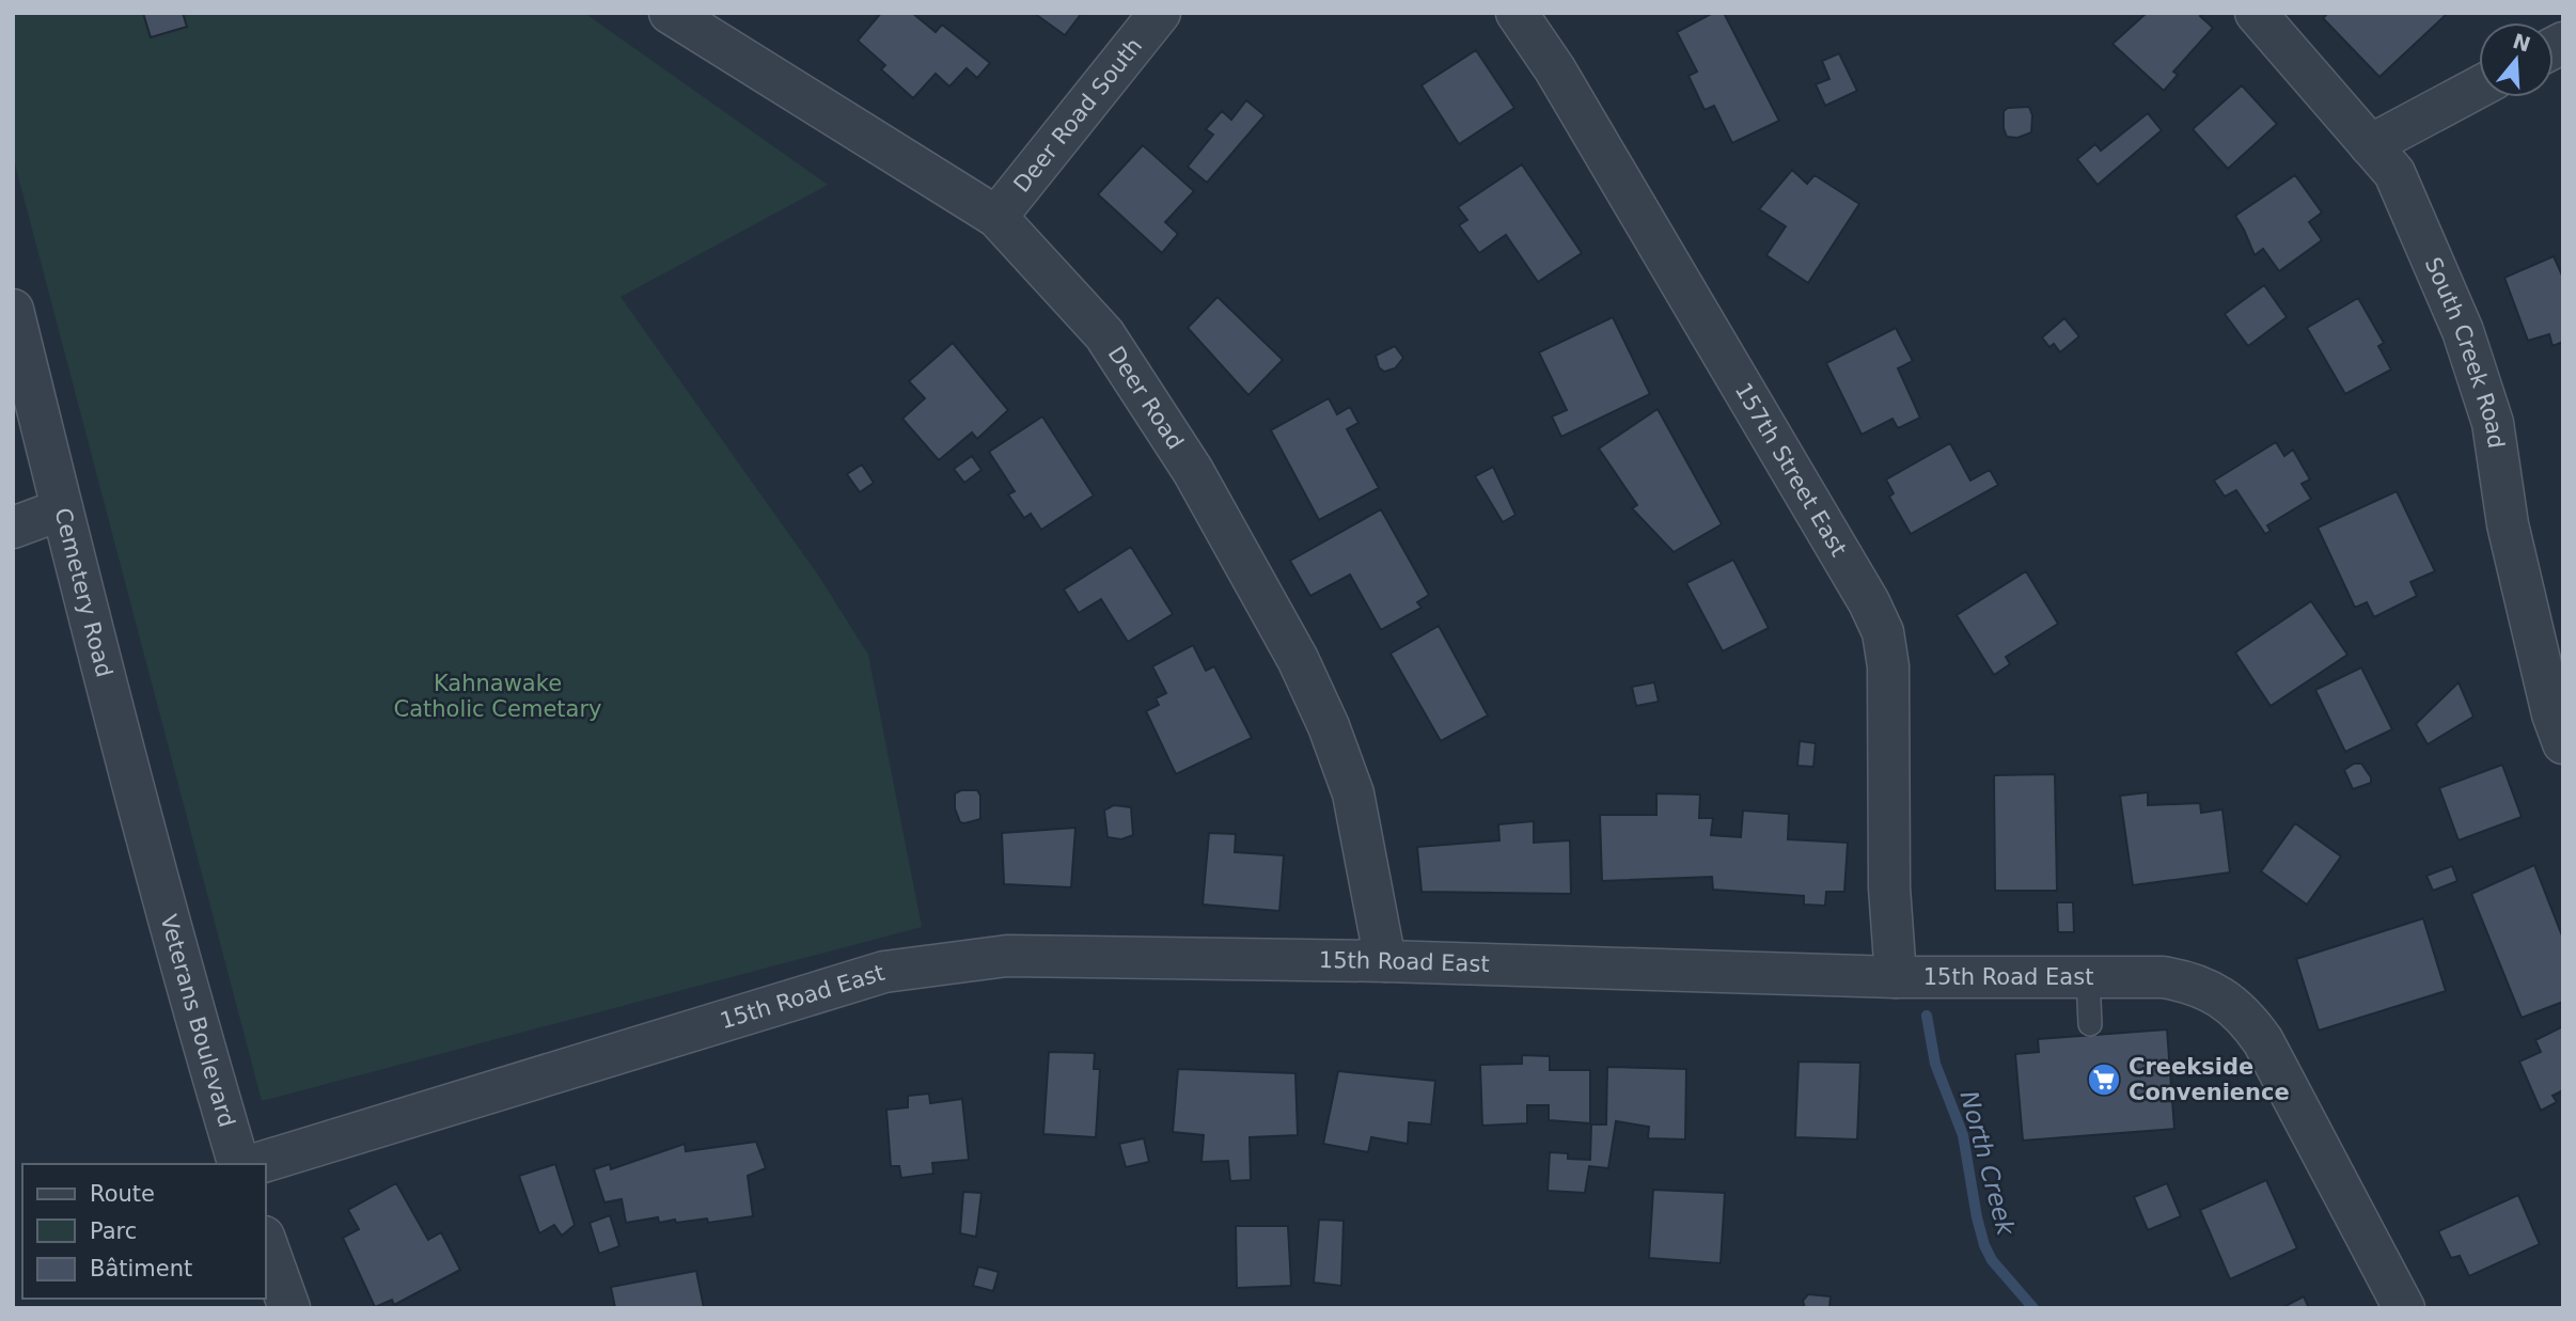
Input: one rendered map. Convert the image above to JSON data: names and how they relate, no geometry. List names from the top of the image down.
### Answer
{
  "streets": {
    "street": [
      "Deer Road South",
      "South Creek Road",
      "Deer Road",
      "157th Street East",
      "Cemetery Road",
      "15th Road East",
      "Veterans Boulevard"
    ]
  },
  "crossings": [
    ["Deer Road South", "Deer Road"],
    ["Deer Road", "15th Road East"],
    ["157th Street East", "15th Road East"],
    ["Cemetery Road", "Veterans Boulevard"]
  ],
  "water": ["North Creek"],
  "parks": ["Kahnawake Catholic Cemetary"],
  "places": {
    "supermarket": ["Creekside Convenience"]
  },
  "legend": ["Route", "Parc", "Bâtiment"],
  "north": "top"
}
